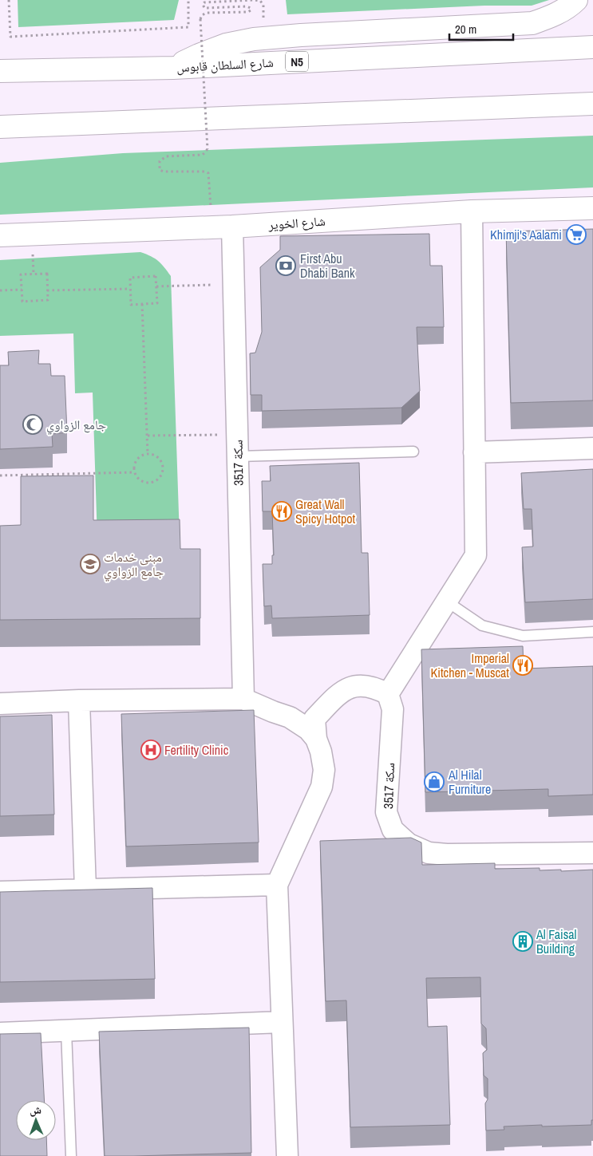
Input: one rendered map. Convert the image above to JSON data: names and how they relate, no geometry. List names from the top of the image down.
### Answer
{
  "streets": {
    "main road": ["N5", "شارع السلطان قابوس", "شارع الخوير"],
    "street": ["سكة 3517"]
  },
  "crossings": [
    ["شارع الخوير", "سكة 3517"]
  ],
  "places": {
    "supermarket": ["Khimji's Aalami"],
    "bank": ["First Abu Dhabi Bank"],
    "mosque": ["جامع الزواوي"],
    "restaurant": ["Great Wall Spicy Hotpot", "Imperial Kitchen - Muscat"],
    "school or university": ["مبنى خدمات جامع الزواوي"],
    "hospital": ["Fertility Clinic"],
    "shop": ["Al Hilal Furniture"],
    "building": ["Al Faisal Building"]
  },
  "scale_bar": "20 m",
  "north": "top"
}
